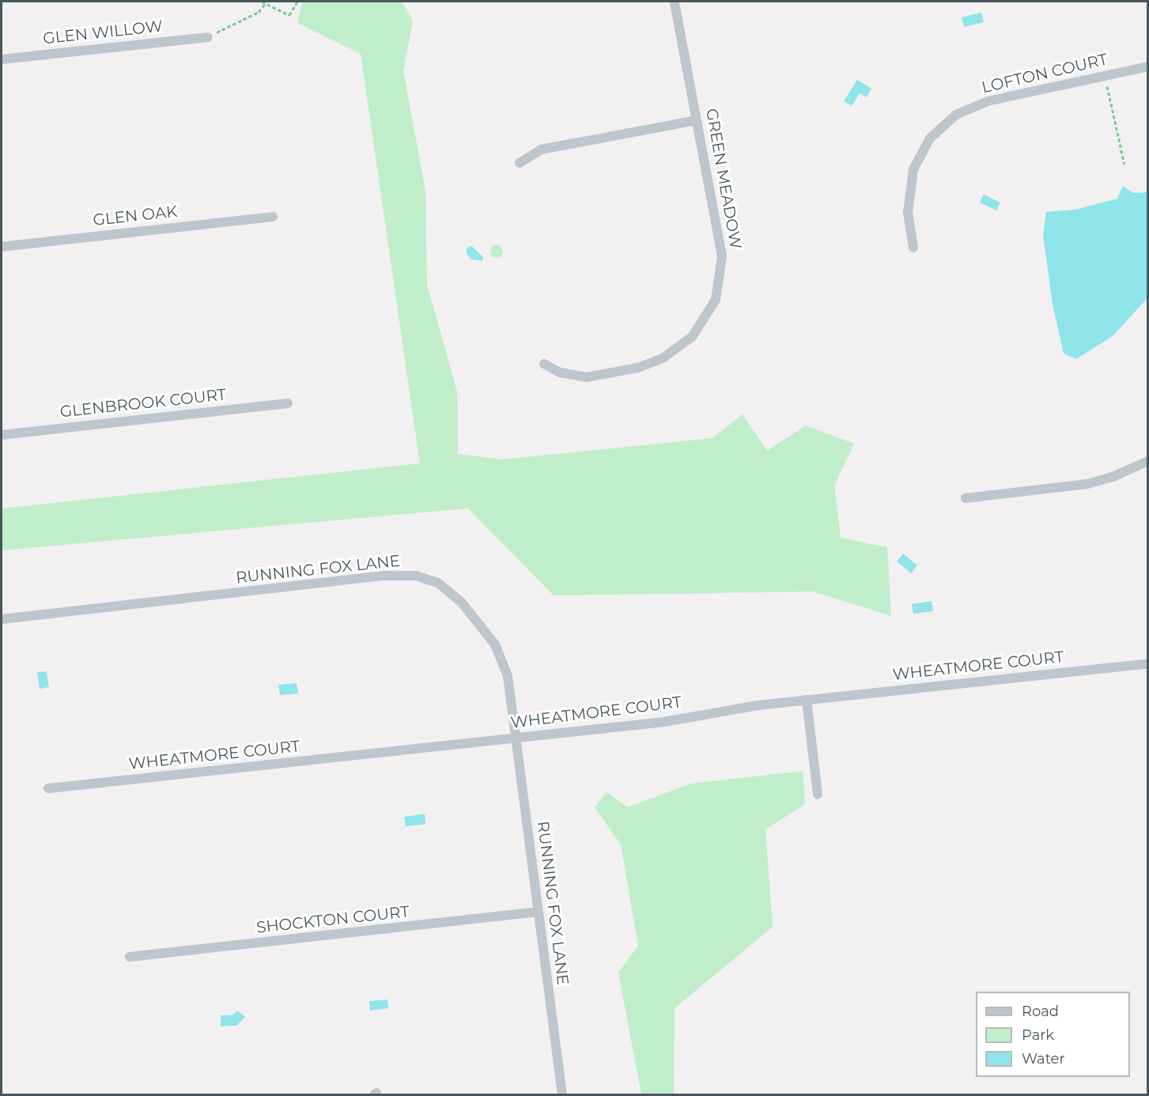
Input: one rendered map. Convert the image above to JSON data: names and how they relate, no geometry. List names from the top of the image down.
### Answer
{
  "streets": {
    "street": [
      "GLEN WILLOW",
      "LOFTON COURT",
      "GREEN MEADOW",
      "GLEN OAK",
      "GLENBROOK COURT",
      "RUNNING FOX LANE",
      "WHEATMORE COURT",
      "SHOCKTON COURT"
    ]
  },
  "crossings": [
    ["RUNNING FOX LANE", "WHEATMORE COURT"],
    ["RUNNING FOX LANE", "SHOCKTON COURT"]
  ],
  "legend": ["Road", "Park", "Water"]
}
